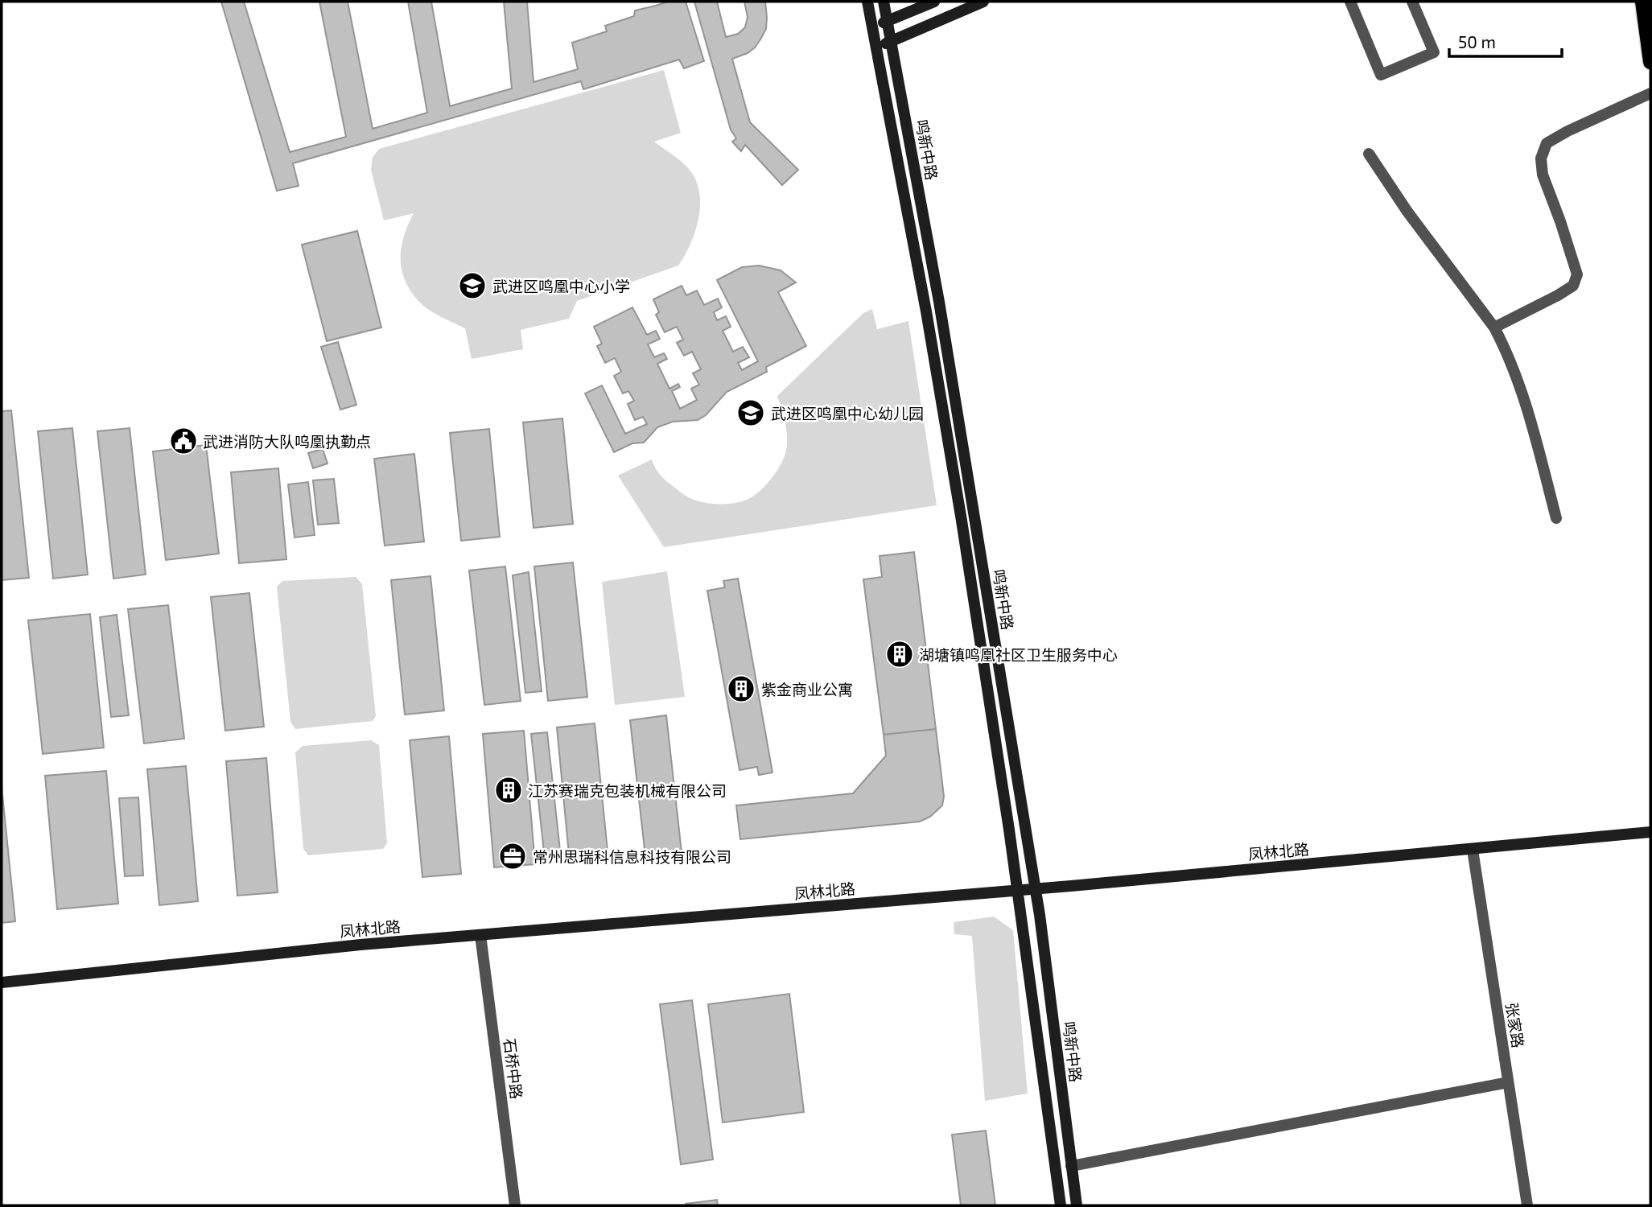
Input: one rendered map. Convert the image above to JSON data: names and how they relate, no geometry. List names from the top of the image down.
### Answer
{
  "streets": {
    "main road": ["鸣新中路", "凤林北路"],
    "street": ["张家路", "石桥中路"]
  },
  "crossings": [
    ["鸣新中路", "凤林北路"],
    ["凤林北路", "张家路"],
    ["凤林北路", "石桥中路"]
  ],
  "places": {
    "school or university": ["武进区鸣凰中心小学", "武进区鸣凰中心幼儿园"],
    "public building": ["武进消防大队呜凰执勤点"],
    "building": ["湖塘镇鸣凰社区卫生服务中心", "紫金商业公寓", "江苏赛瑞克包装机械有限公司"],
    "office": ["常州思瑞科信息科技有限公司"]
  },
  "scale_bar": "50 m"
}
